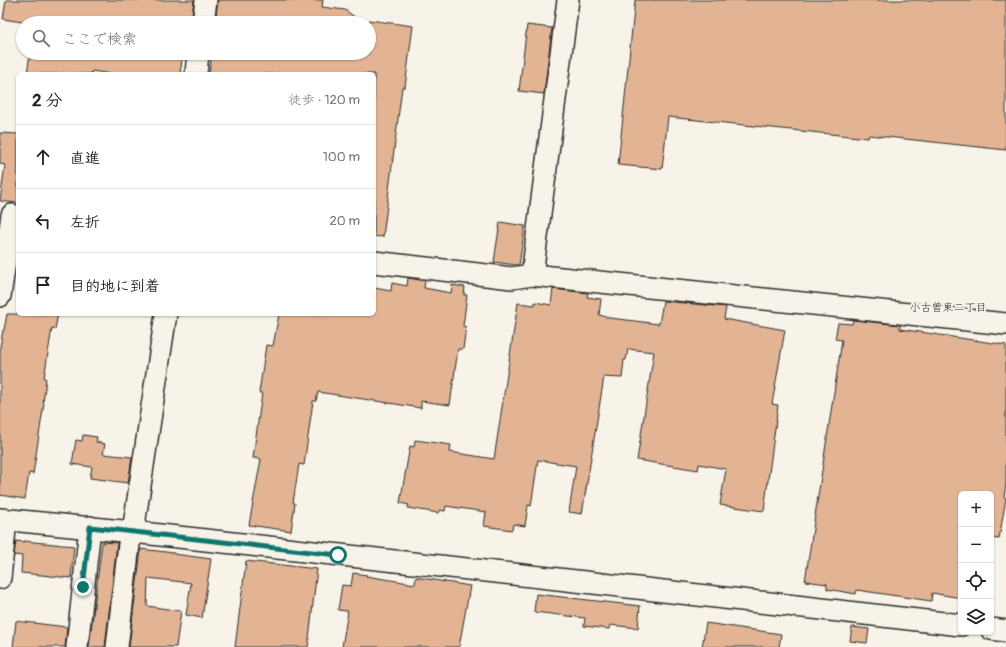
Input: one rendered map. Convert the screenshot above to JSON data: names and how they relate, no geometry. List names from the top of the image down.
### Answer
{
  "districts": ["小古曽東二丁目"],
  "page": {
    "search": "ここで検索",
    "heading": ["2 分", "徒歩 · 120 m"],
    "list": [
      ["直進", "100 m"],
      ["左折", "20 m"],
      "目的地に到着"
    ],
    "map_buttons": ["+", "−"]
  }
}
